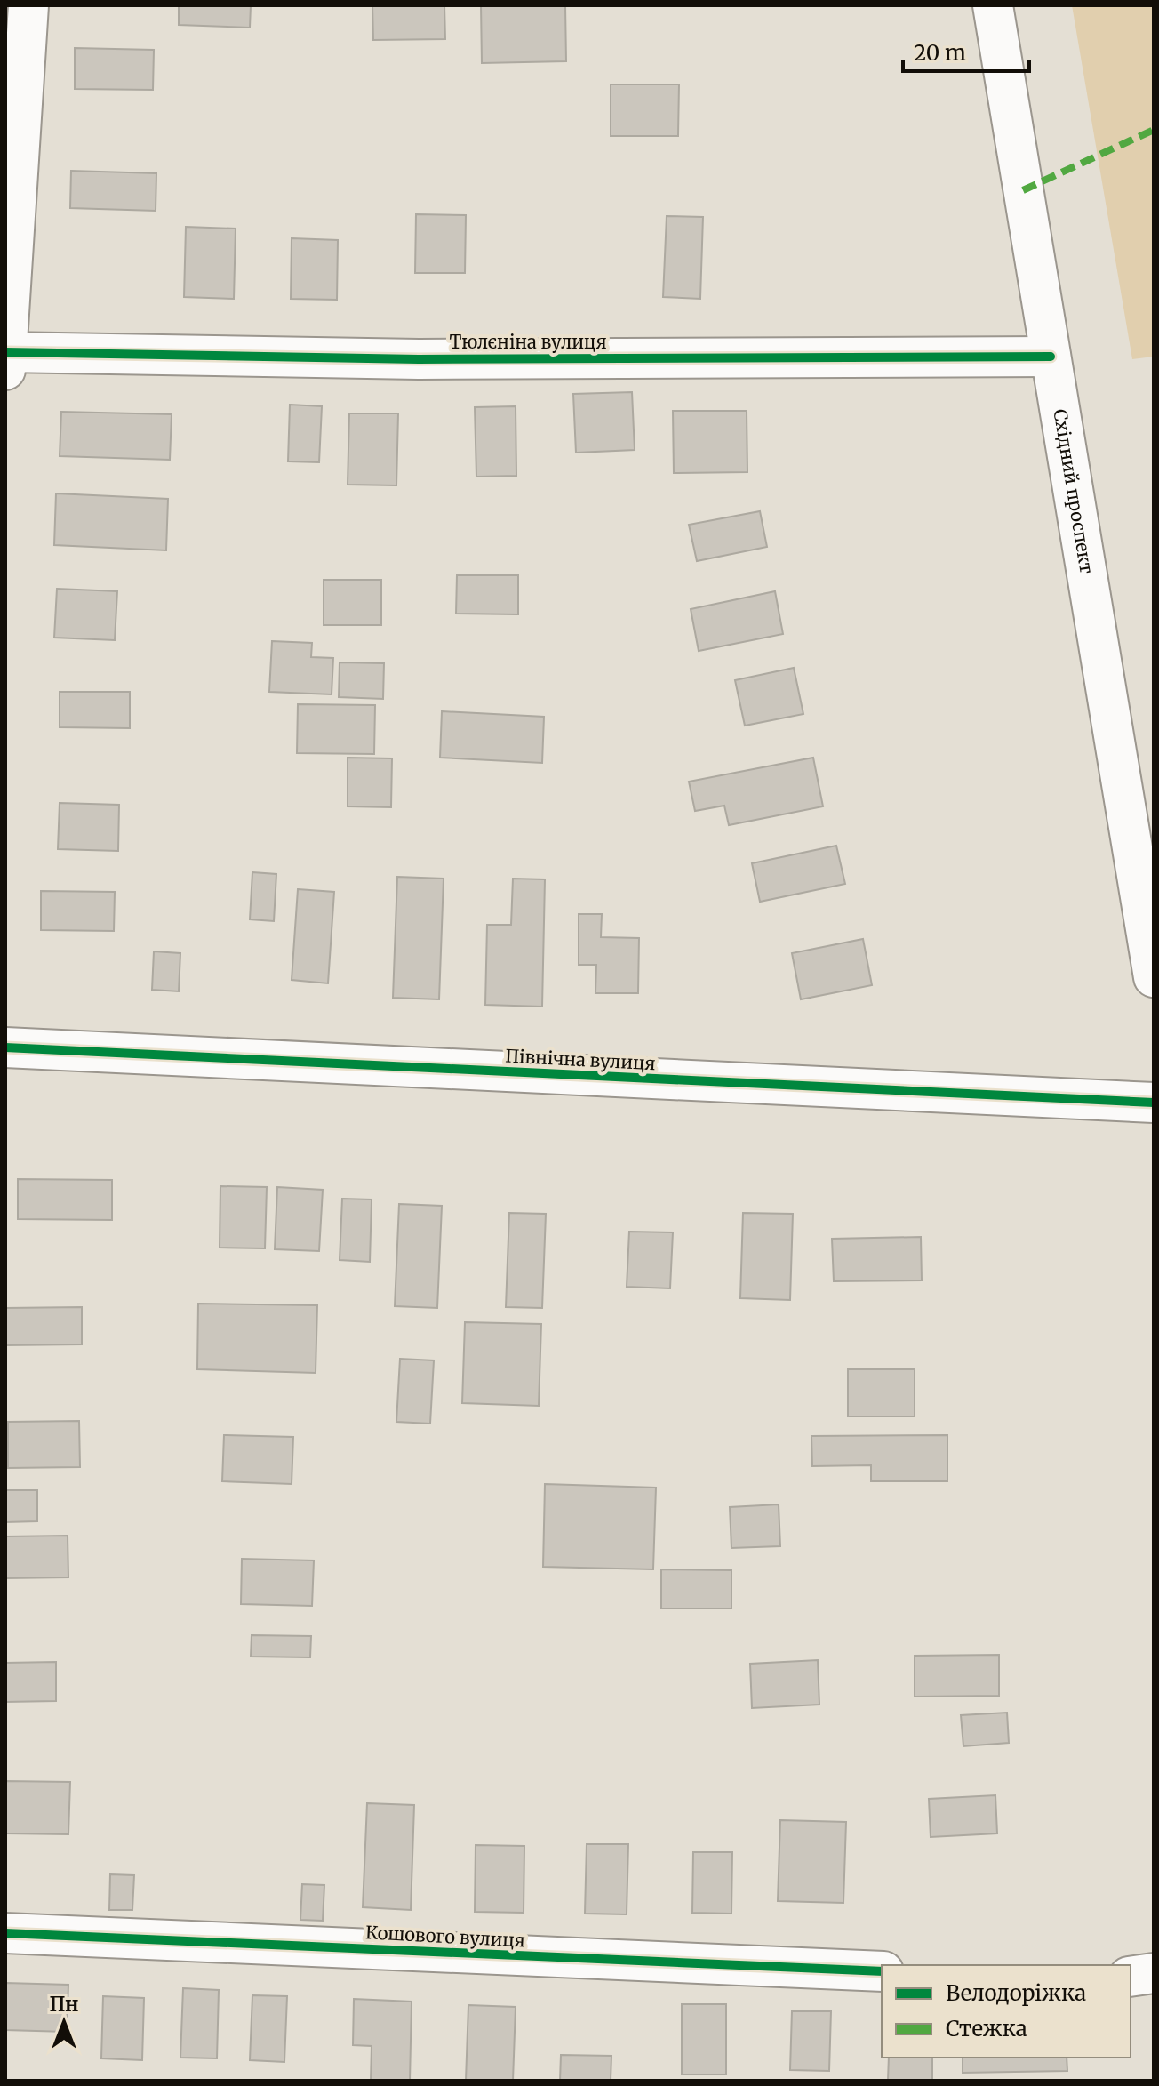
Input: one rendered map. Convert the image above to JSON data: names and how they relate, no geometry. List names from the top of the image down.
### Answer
{
  "streets": {
    "street": [
      "Тюлєніна вулиця",
      "Східний проспект",
      "Північна вулиця",
      "Кошового вулиця"
    ]
  },
  "crossings": [
    ["Тюлєніна вулиця", "Східний проспект"]
  ],
  "legend": ["Велодоріжка", "Стежка"],
  "scale_bar": "20 m",
  "north": "top"
}
